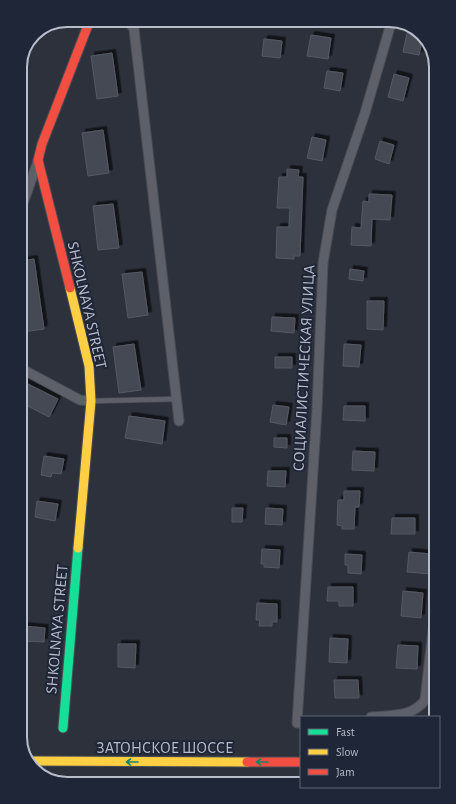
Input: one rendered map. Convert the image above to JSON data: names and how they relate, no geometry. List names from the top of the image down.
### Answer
{
  "streets": {
    "street": ["SHKOLNAYA STREET", "СОЦИАЛИСТИЧЕСКАЯ УЛИЦА", "ЗАТОНСКОЕ ШОССЕ"]
  },
  "one_way": ["ЗАТОНСКОЕ ШОССЕ"],
  "legend": ["Fast", "Slow", "Jam"]
}
